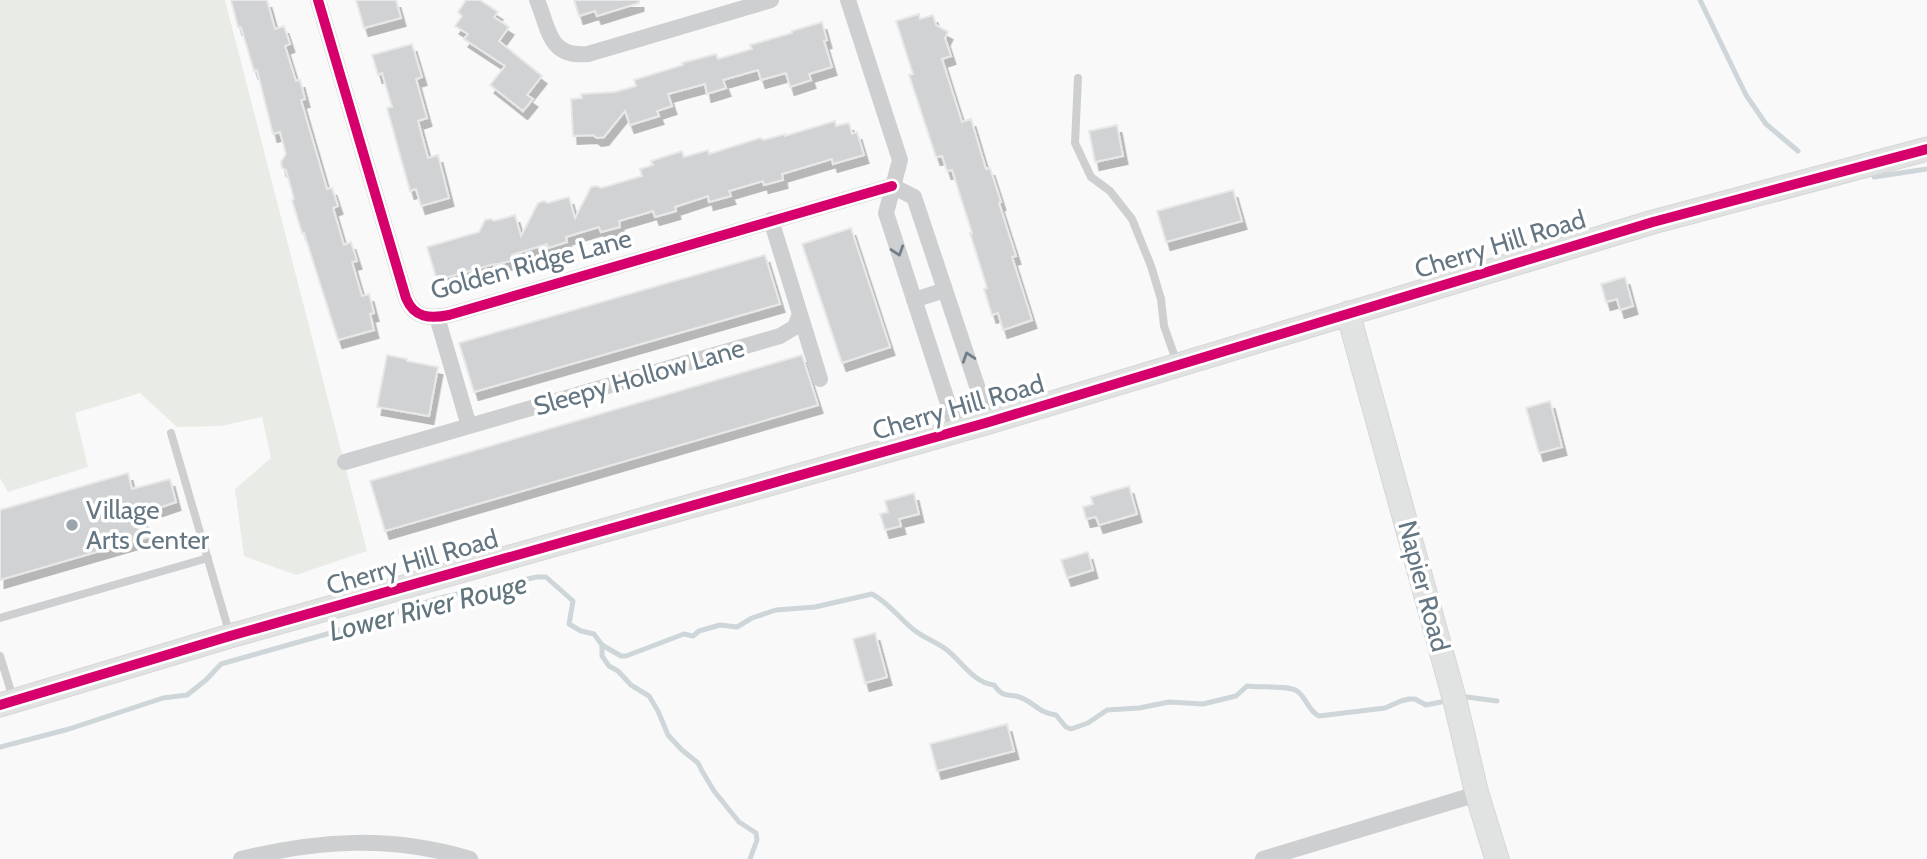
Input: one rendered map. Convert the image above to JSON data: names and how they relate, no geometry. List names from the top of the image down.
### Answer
{
  "streets": {
    "street": [
      "Cherry Hill Road",
      "Golden Ridge Lane",
      "Sleepy Hollow Lane",
      "Napier Road"
    ]
  },
  "crossings": [
    ["Cherry Hill Road", "Napier Road"]
  ],
  "water": ["Lower River Rouge"],
  "places": ["Village Arts Center"]
}
